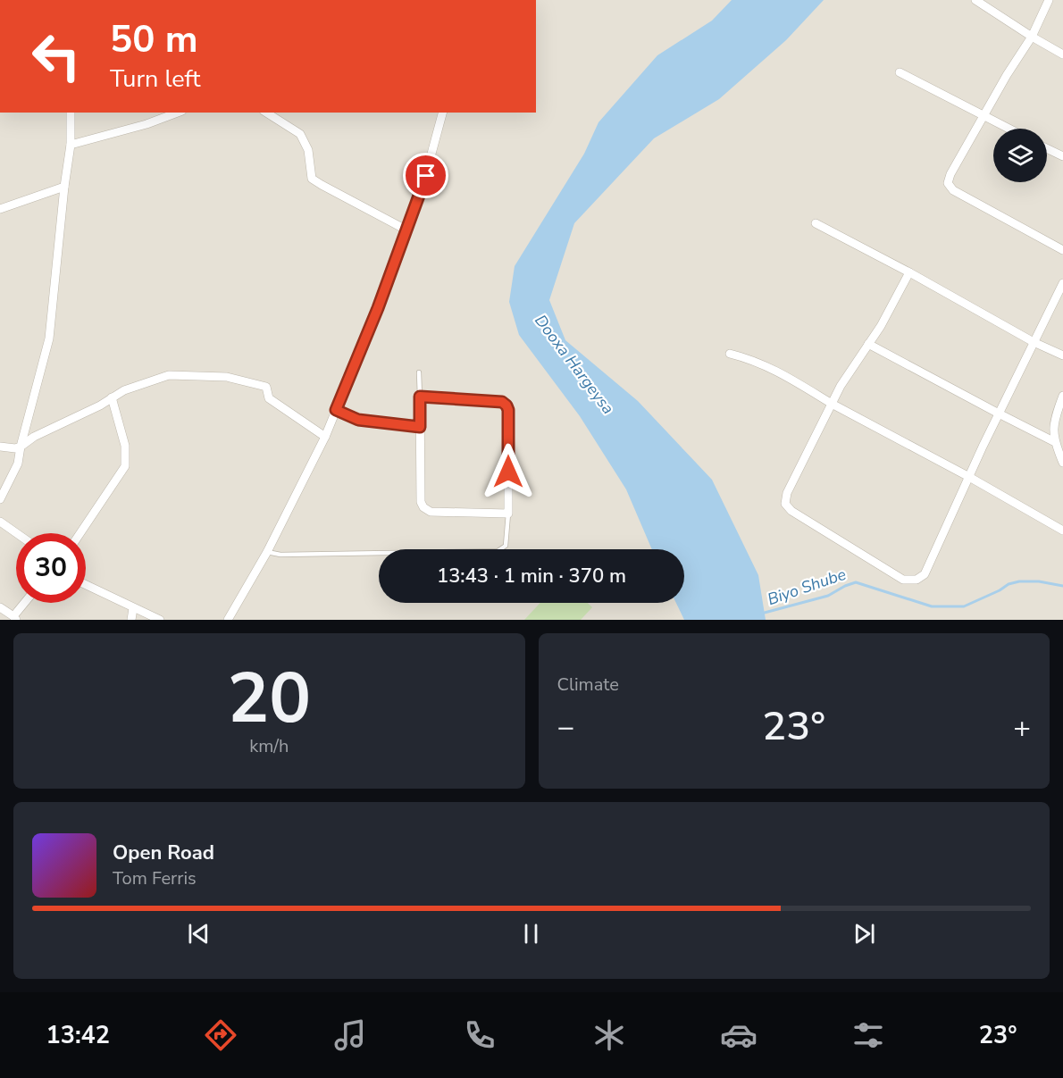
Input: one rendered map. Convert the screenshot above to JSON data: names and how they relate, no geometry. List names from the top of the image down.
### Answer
{
  "water": ["Dooxa Hargeysa", "Biyo Shube"],
  "page": {
    "turn": ["50 m", "Turn left"],
    "limit": "30",
    "trip": "13:43 · 1 min · 370 m",
    "tile": [
      ["20", "km/h"],
      "Climate"
    ],
    "heat": ["−", "23°", "+"],
    "song": ["Open Road", "Tom Ferris"],
    "tabs": ["13:42", "23°"]
  }
}
